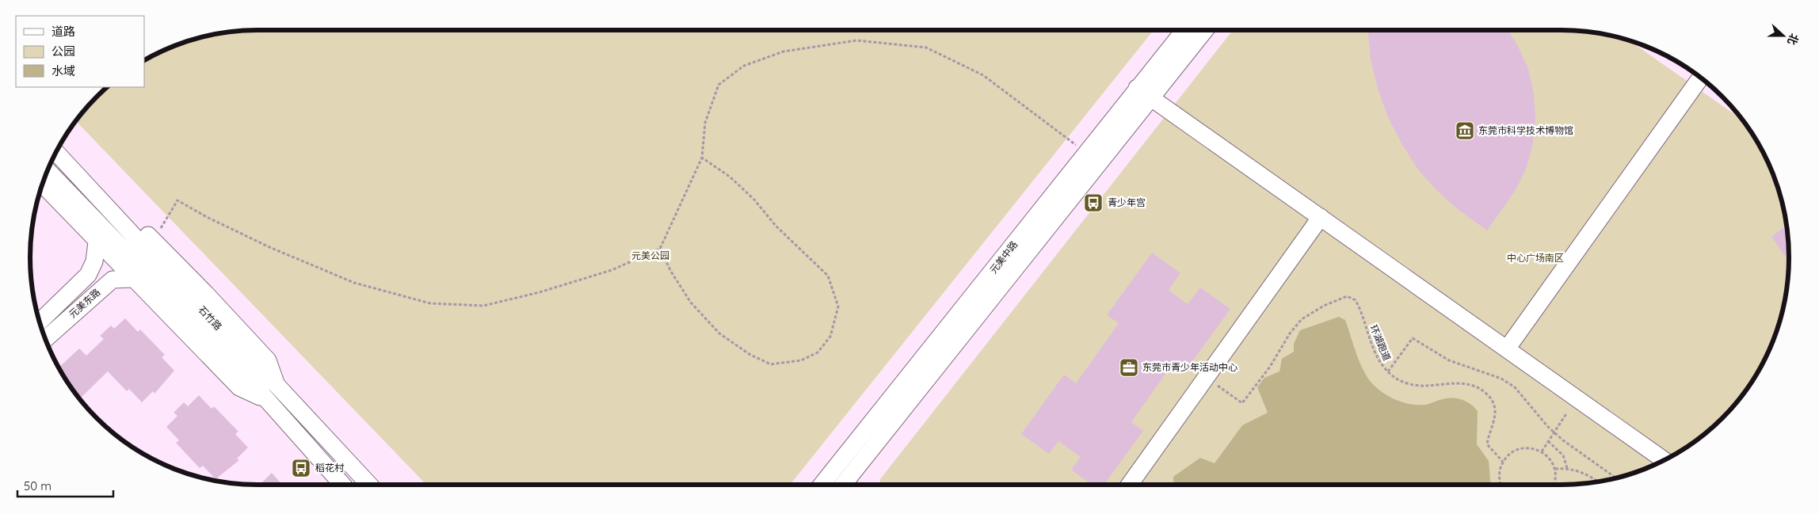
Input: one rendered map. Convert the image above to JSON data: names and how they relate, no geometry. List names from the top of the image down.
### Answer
{
  "streets": {
    "street": ["元美中路", "元美东路", "石竹路"],
    "path": ["环湖跑道"]
  },
  "parks": ["元美公园", "中心广场南区"],
  "places": {
    "museum": ["东莞市科学技术博物馆"],
    "bus stop": ["青少年宫", "稻花村"],
    "office": ["东莞市青少年活动中心"]
  },
  "legend": ["道路", "公园", "水域"],
  "scale_bar": "50 m",
  "north": "right"
}
